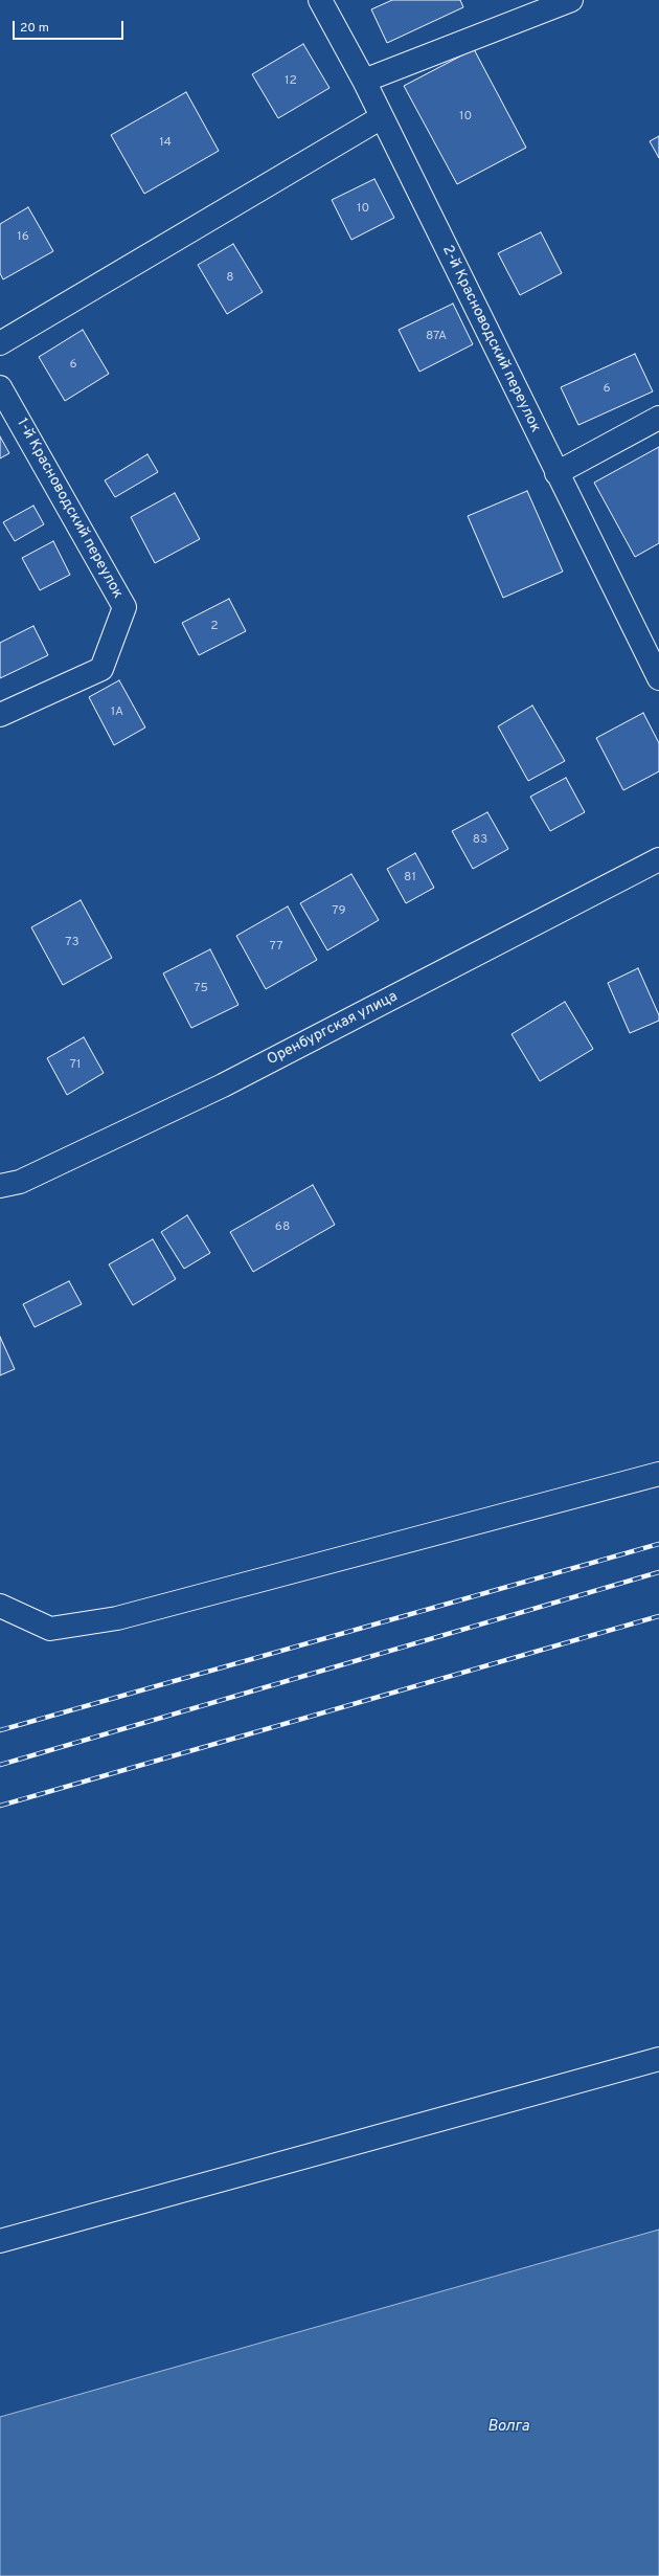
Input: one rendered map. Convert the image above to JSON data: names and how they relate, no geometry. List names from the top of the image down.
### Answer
{
  "streets": {
    "street": ["2-й Красноводский переулок", "1-й Красноводский переулок", "Оренбургская улица"]
  },
  "water": ["Волга"],
  "house_numbers": [
    "12",
    "10",
    "14",
    "10",
    "16",
    "8",
    "87А",
    "6",
    "6",
    "2",
    "1А",
    "83",
    "81",
    "79",
    "73",
    "77",
    "75",
    "71",
    "68"
  ],
  "scale_bar": "20 m"
}
